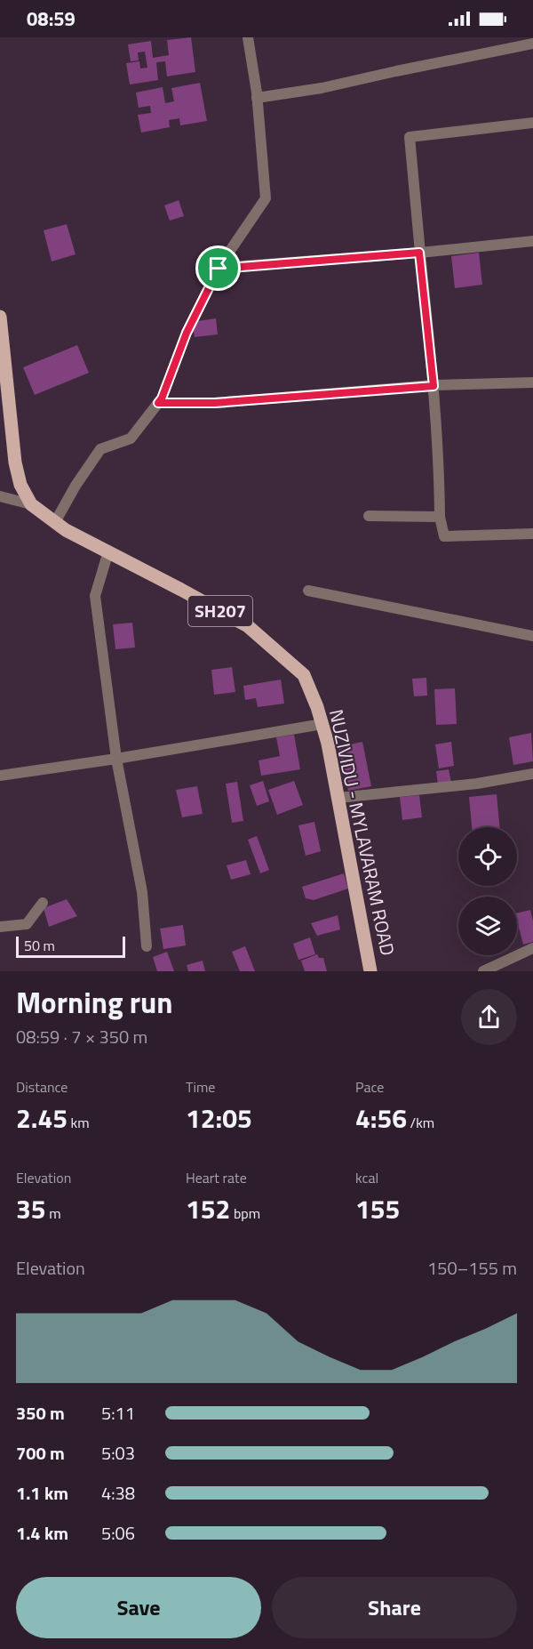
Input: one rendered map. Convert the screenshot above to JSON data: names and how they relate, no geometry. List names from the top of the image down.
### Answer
{
  "streets": {
    "main road": ["SH207", "NUZIVIDU - MYLAVARAM ROAD"]
  },
  "scale_bar": "50 m",
  "page": {
    "status": "08:59",
    "scale": "50 m",
    "heading": ["Morning run", "08:59 · 7 × 350 m"],
    "stats": [
      ["Distance", "2.45 km"],
      ["Time", "12:05"],
      ["Pace", "4:56 /km"],
      ["Elevation", "35 m"],
      ["Heart rate", "152 bpm"],
      ["kcal", "155"]
    ],
    "chart": ["Elevation", "150–155 m"],
    "list": [
      {
        "name": "350 m",
        "note": "5:11"
      },
      {
        "name": "700 m",
        "note": "5:03"
      },
      {
        "name": "1.1 km",
        "note": "4:38"
      },
      {
        "name": "1.4 km",
        "note": "5:06"
      }
    ],
    "buttons": ["Save", "Share"]
  }
}
